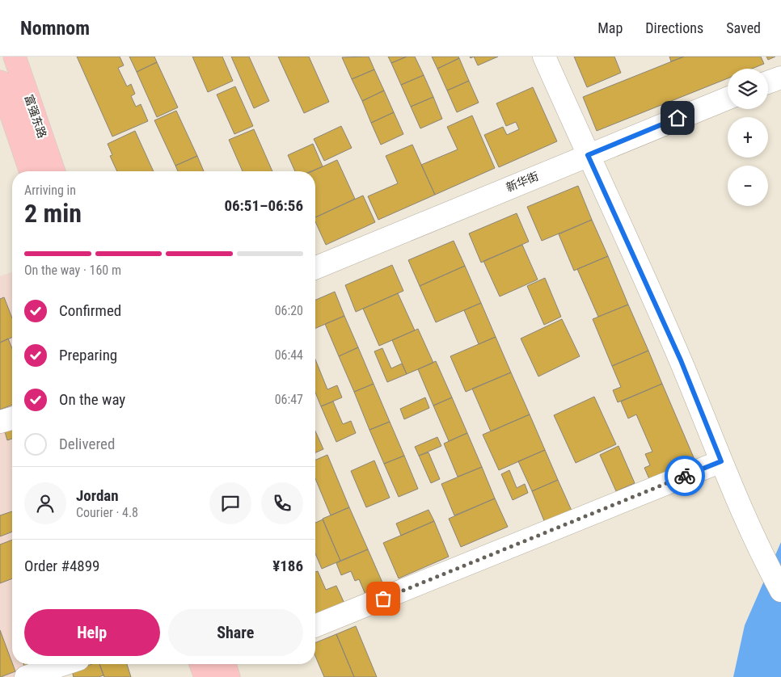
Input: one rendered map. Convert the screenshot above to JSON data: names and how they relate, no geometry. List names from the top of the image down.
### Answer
{
  "streets": {
    "main road": ["富强东路"],
    "street": ["新华街"]
  },
  "page": {
    "header": "Nomnom",
    "nav": ["Map", "Directions", "Saved"],
    "map_buttons": ["+", "−"],
    "heading": ["2 min", "Arriving in", "06:51–06:56"],
    "panel": [
      "Jordan",
      "Courier · 4.8",
      "Order #4899",
      "¥186"
    ],
    "bar": "On the way · 160 m",
    "list": [
      ["Confirmed", "06:20"],
      ["Preparing", "06:44"],
      ["On the way", "06:47"],
      "Delivered"
    ],
    "buttons": ["Help", "Share"]
  }
}
